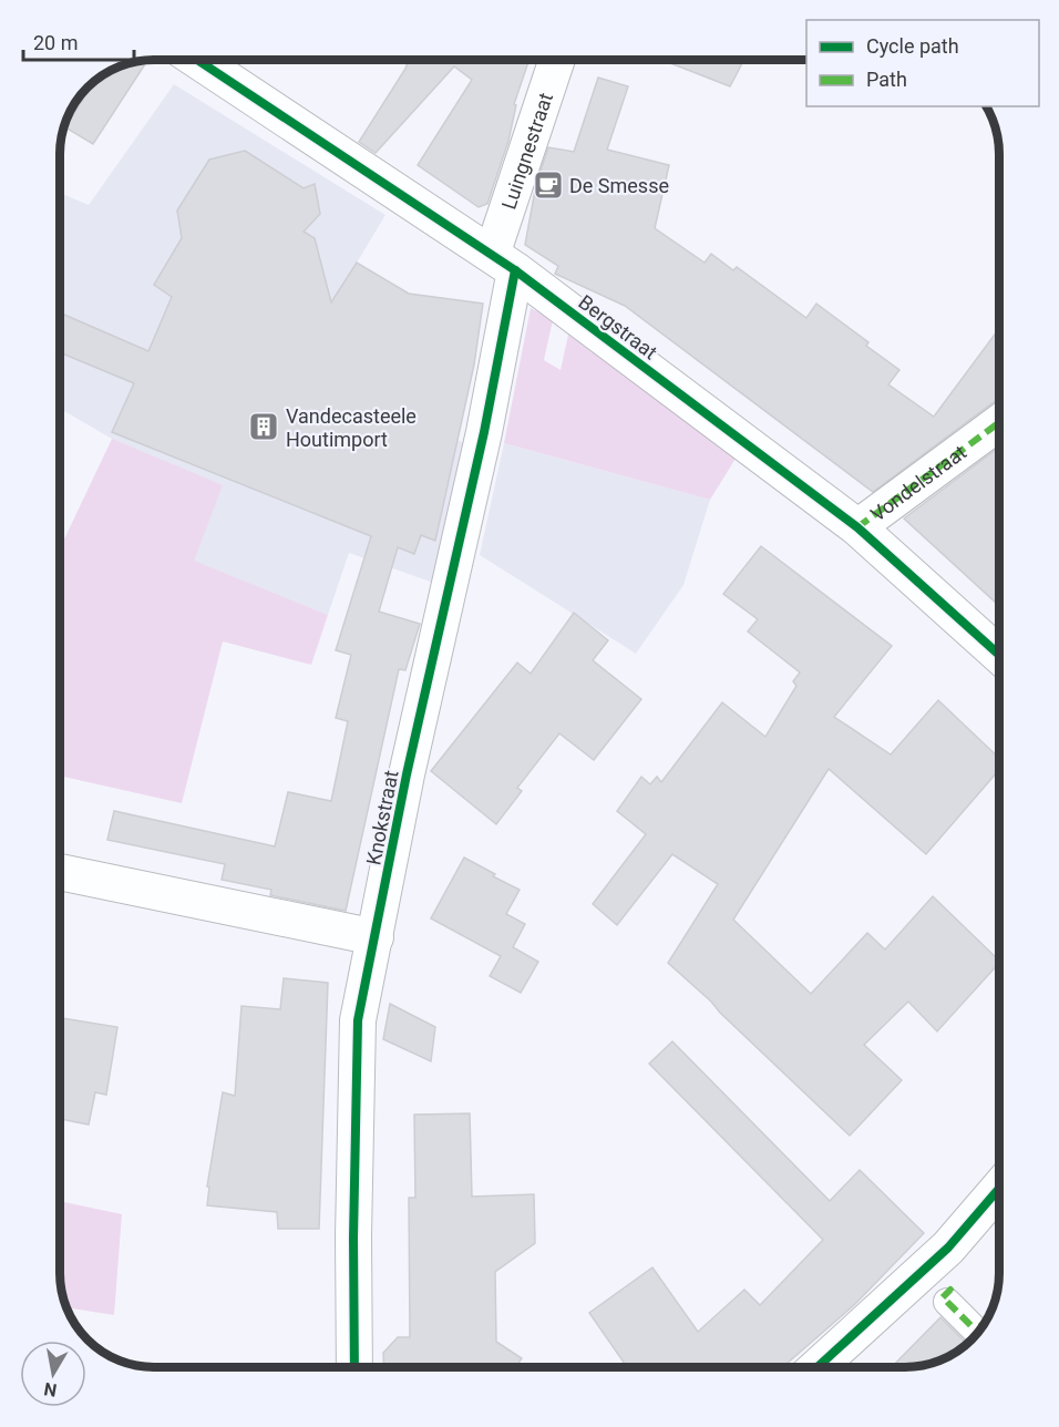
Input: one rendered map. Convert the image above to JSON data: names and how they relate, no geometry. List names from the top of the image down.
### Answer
{
  "streets": {
    "street": [
      "Luingnestraat",
      "Bergstraat",
      "Vondelstraat",
      "Knokstraat"
    ]
  },
  "crossings": [
    ["Luingnestraat", "Bergstraat"],
    ["Luingnestraat", "Knokstraat"],
    ["Bergstraat", "Vondelstraat"],
    ["Bergstraat", "Knokstraat"]
  ],
  "places": {
    "cafe": ["De Smesse"],
    "building": ["Vandecasteele Houtimport"]
  },
  "legend": ["Cycle path", "Path"],
  "scale_bar": "20 m",
  "north": "bottom"
}
